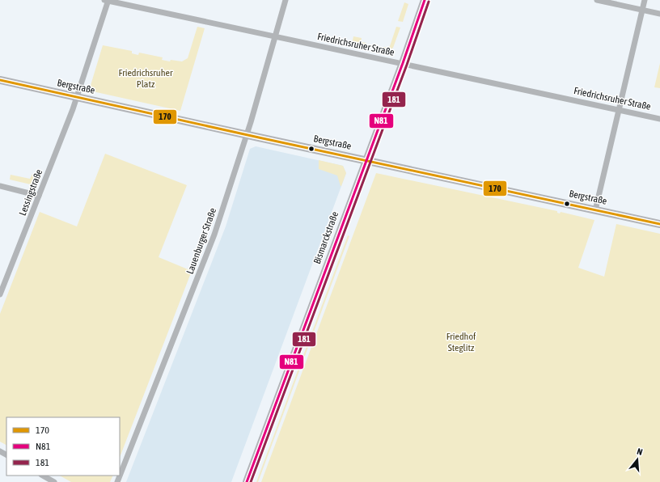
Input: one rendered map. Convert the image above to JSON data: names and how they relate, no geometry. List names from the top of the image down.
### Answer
{
  "streets": {
    "street": [
      "Friedrichsruher Straße",
      "Bergstraße",
      "Lessingstraße",
      "Bismarckstraße",
      "Lauenburger Straße"
    ]
  },
  "crossings": [
    ["Friedrichsruher Straße", "Lessingstraße"],
    ["Friedrichsruher Straße", "Bismarckstraße"],
    ["Friedrichsruher Straße", "Lauenburger Straße"],
    ["Bergstraße", "Lessingstraße"],
    ["Bergstraße", "Bismarckstraße"],
    ["Bergstraße", "Lauenburger Straße"]
  ],
  "parks": ["Friedrichsruher Platz", "Friedhof Steglitz"],
  "lines": ["transit line N81", "transit line 181", "transit line 170"],
  "legend": ["170", "N81", "181"],
  "north": "top"
}
